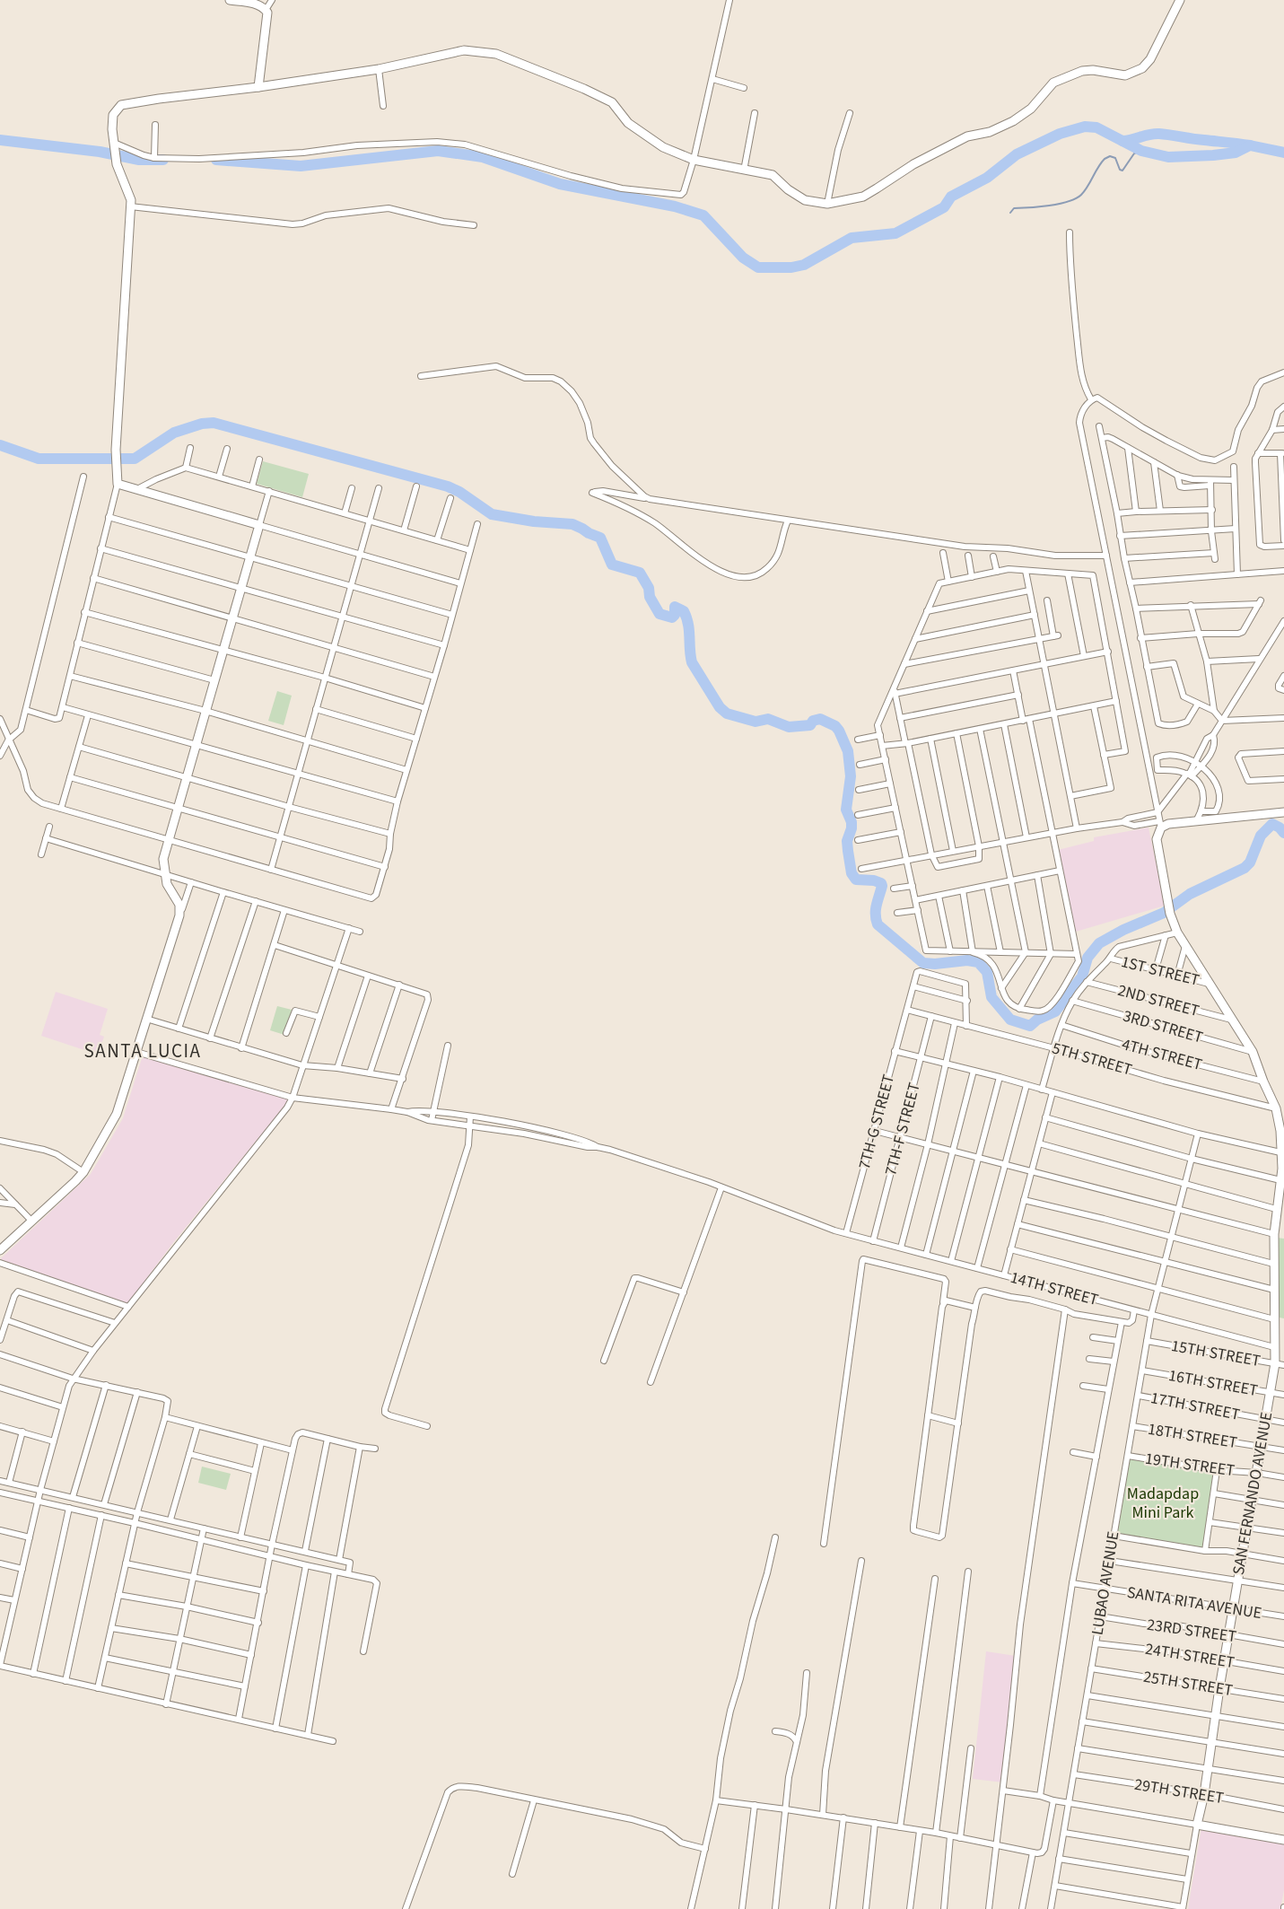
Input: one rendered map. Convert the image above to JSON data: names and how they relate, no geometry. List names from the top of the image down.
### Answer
{
  "streets": {
    "street": [
      "1ST STREET",
      "2ND STREET",
      "3RD STREET",
      "4TH STREET",
      "5TH STREET",
      "7TH-G STREET",
      "7TH-F STREET",
      "14TH STREET",
      "15TH STREET",
      "16TH STREET",
      "17TH STREET",
      "18TH STREET",
      "19TH STREET",
      "SAN FERNANDO AVENUE",
      "LUBAO AVENUE",
      "SANTA RITA AVENUE",
      "23RD STREET",
      "24TH STREET",
      "25TH STREET",
      "29TH STREET"
    ]
  },
  "crossings": [
    ["1ST STREET", "SAN FERNANDO AVENUE"],
    ["2ND STREET", "SAN FERNANDO AVENUE"],
    ["3RD STREET", "SAN FERNANDO AVENUE"],
    ["4TH STREET", "SAN FERNANDO AVENUE"],
    ["5TH STREET", "7TH-G STREET"],
    ["5TH STREET", "7TH-F STREET"],
    ["5TH STREET", "SAN FERNANDO AVENUE"],
    ["7TH-G STREET", "14TH STREET"],
    ["7TH-F STREET", "14TH STREET"],
    ["14TH STREET", "SAN FERNANDO AVENUE"],
    ["14TH STREET", "LUBAO AVENUE"],
    ["15TH STREET", "SAN FERNANDO AVENUE"],
    ["15TH STREET", "LUBAO AVENUE"],
    ["16TH STREET", "SAN FERNANDO AVENUE"],
    ["16TH STREET", "LUBAO AVENUE"],
    ["17TH STREET", "SAN FERNANDO AVENUE"],
    ["17TH STREET", "LUBAO AVENUE"],
    ["18TH STREET", "SAN FERNANDO AVENUE"],
    ["18TH STREET", "LUBAO AVENUE"],
    ["19TH STREET", "SAN FERNANDO AVENUE"],
    ["19TH STREET", "LUBAO AVENUE"],
    ["SAN FERNANDO AVENUE", "SANTA RITA AVENUE"],
    ["SAN FERNANDO AVENUE", "23RD STREET"],
    ["SAN FERNANDO AVENUE", "24TH STREET"],
    ["SAN FERNANDO AVENUE", "25TH STREET"],
    ["SAN FERNANDO AVENUE", "29TH STREET"],
    ["LUBAO AVENUE", "SANTA RITA AVENUE"],
    ["LUBAO AVENUE", "23RD STREET"],
    ["LUBAO AVENUE", "24TH STREET"],
    ["LUBAO AVENUE", "25TH STREET"],
    ["LUBAO AVENUE", "29TH STREET"]
  ],
  "districts": ["SANTA LUCIA"],
  "parks": ["Madapdap Mini Park"]
}
